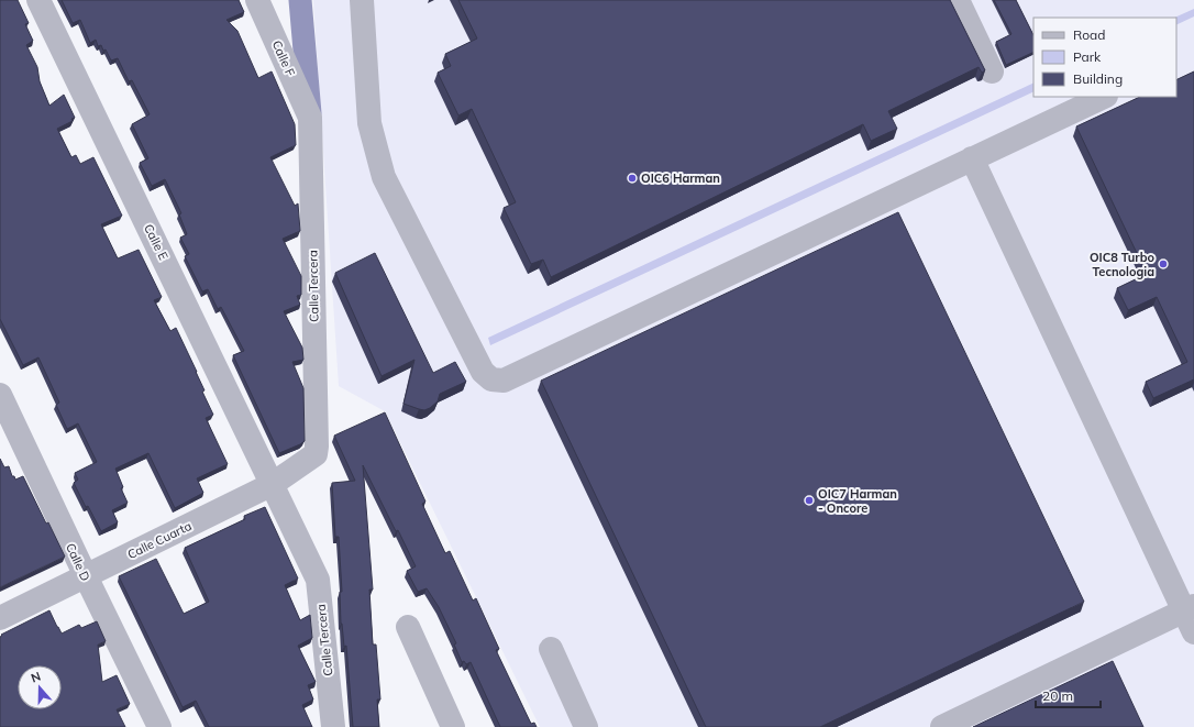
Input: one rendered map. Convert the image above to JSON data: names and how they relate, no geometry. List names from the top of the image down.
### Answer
{
  "streets": {
    "street": [
      "Calle F",
      "Calle E",
      "Calle Tercera",
      "Calle Cuarta",
      "Calle D"
    ]
  },
  "crossings": [
    ["Calle F", "Calle Tercera"],
    ["Calle E", "Calle Tercera"],
    ["Calle E", "Calle Cuarta"],
    ["Calle Tercera", "Calle Cuarta"],
    ["Calle Cuarta", "Calle D"]
  ],
  "places": ["OIC6 Harman", "OIC8 Turbo Tecnologia", "OIC7 Harman - Oncore"],
  "legend": ["Road", "Park", "Building"],
  "scale_bar": "20 m",
  "north": "top"
}
